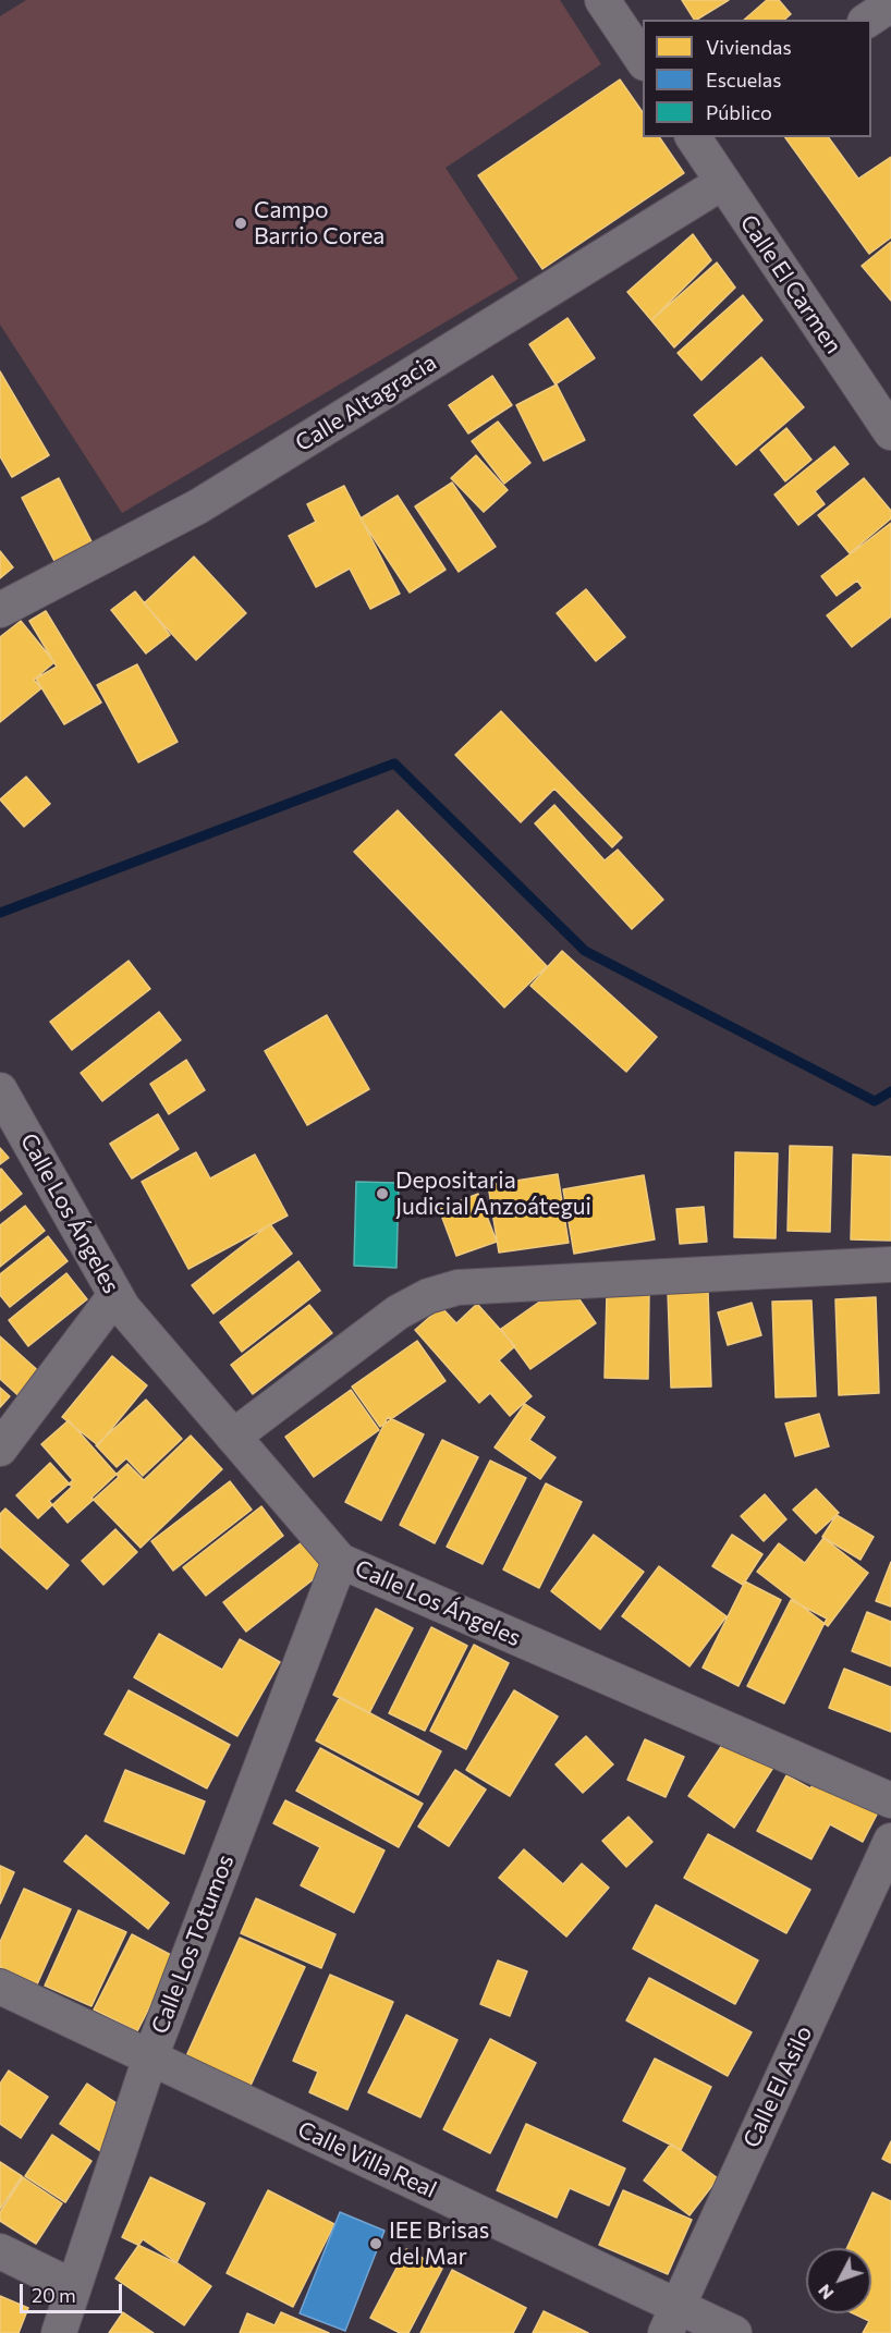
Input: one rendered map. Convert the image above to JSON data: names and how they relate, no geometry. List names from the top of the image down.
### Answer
{
  "streets": {
    "street": [
      "Calle El Carmen",
      "Calle Altagracia",
      "Calle Los Ángeles",
      "Calle Los Totumos",
      "Calle El Asilo",
      "Calle Villa Real"
    ]
  },
  "crossings": [
    ["Calle El Carmen", "Calle Altagracia"],
    ["Calle Los Ángeles", "Calle Los Totumos"],
    ["Calle Los Totumos", "Calle Villa Real"],
    ["Calle El Asilo", "Calle Villa Real"]
  ],
  "places": ["Campo Barrio Corea", "Depositaria Judicial Anzoátegui", "IEE Brisas del Mar"],
  "legend": ["Viviendas", "Escuelas", "Público"],
  "scale_bar": "20 m",
  "north": "bottom left"
}
